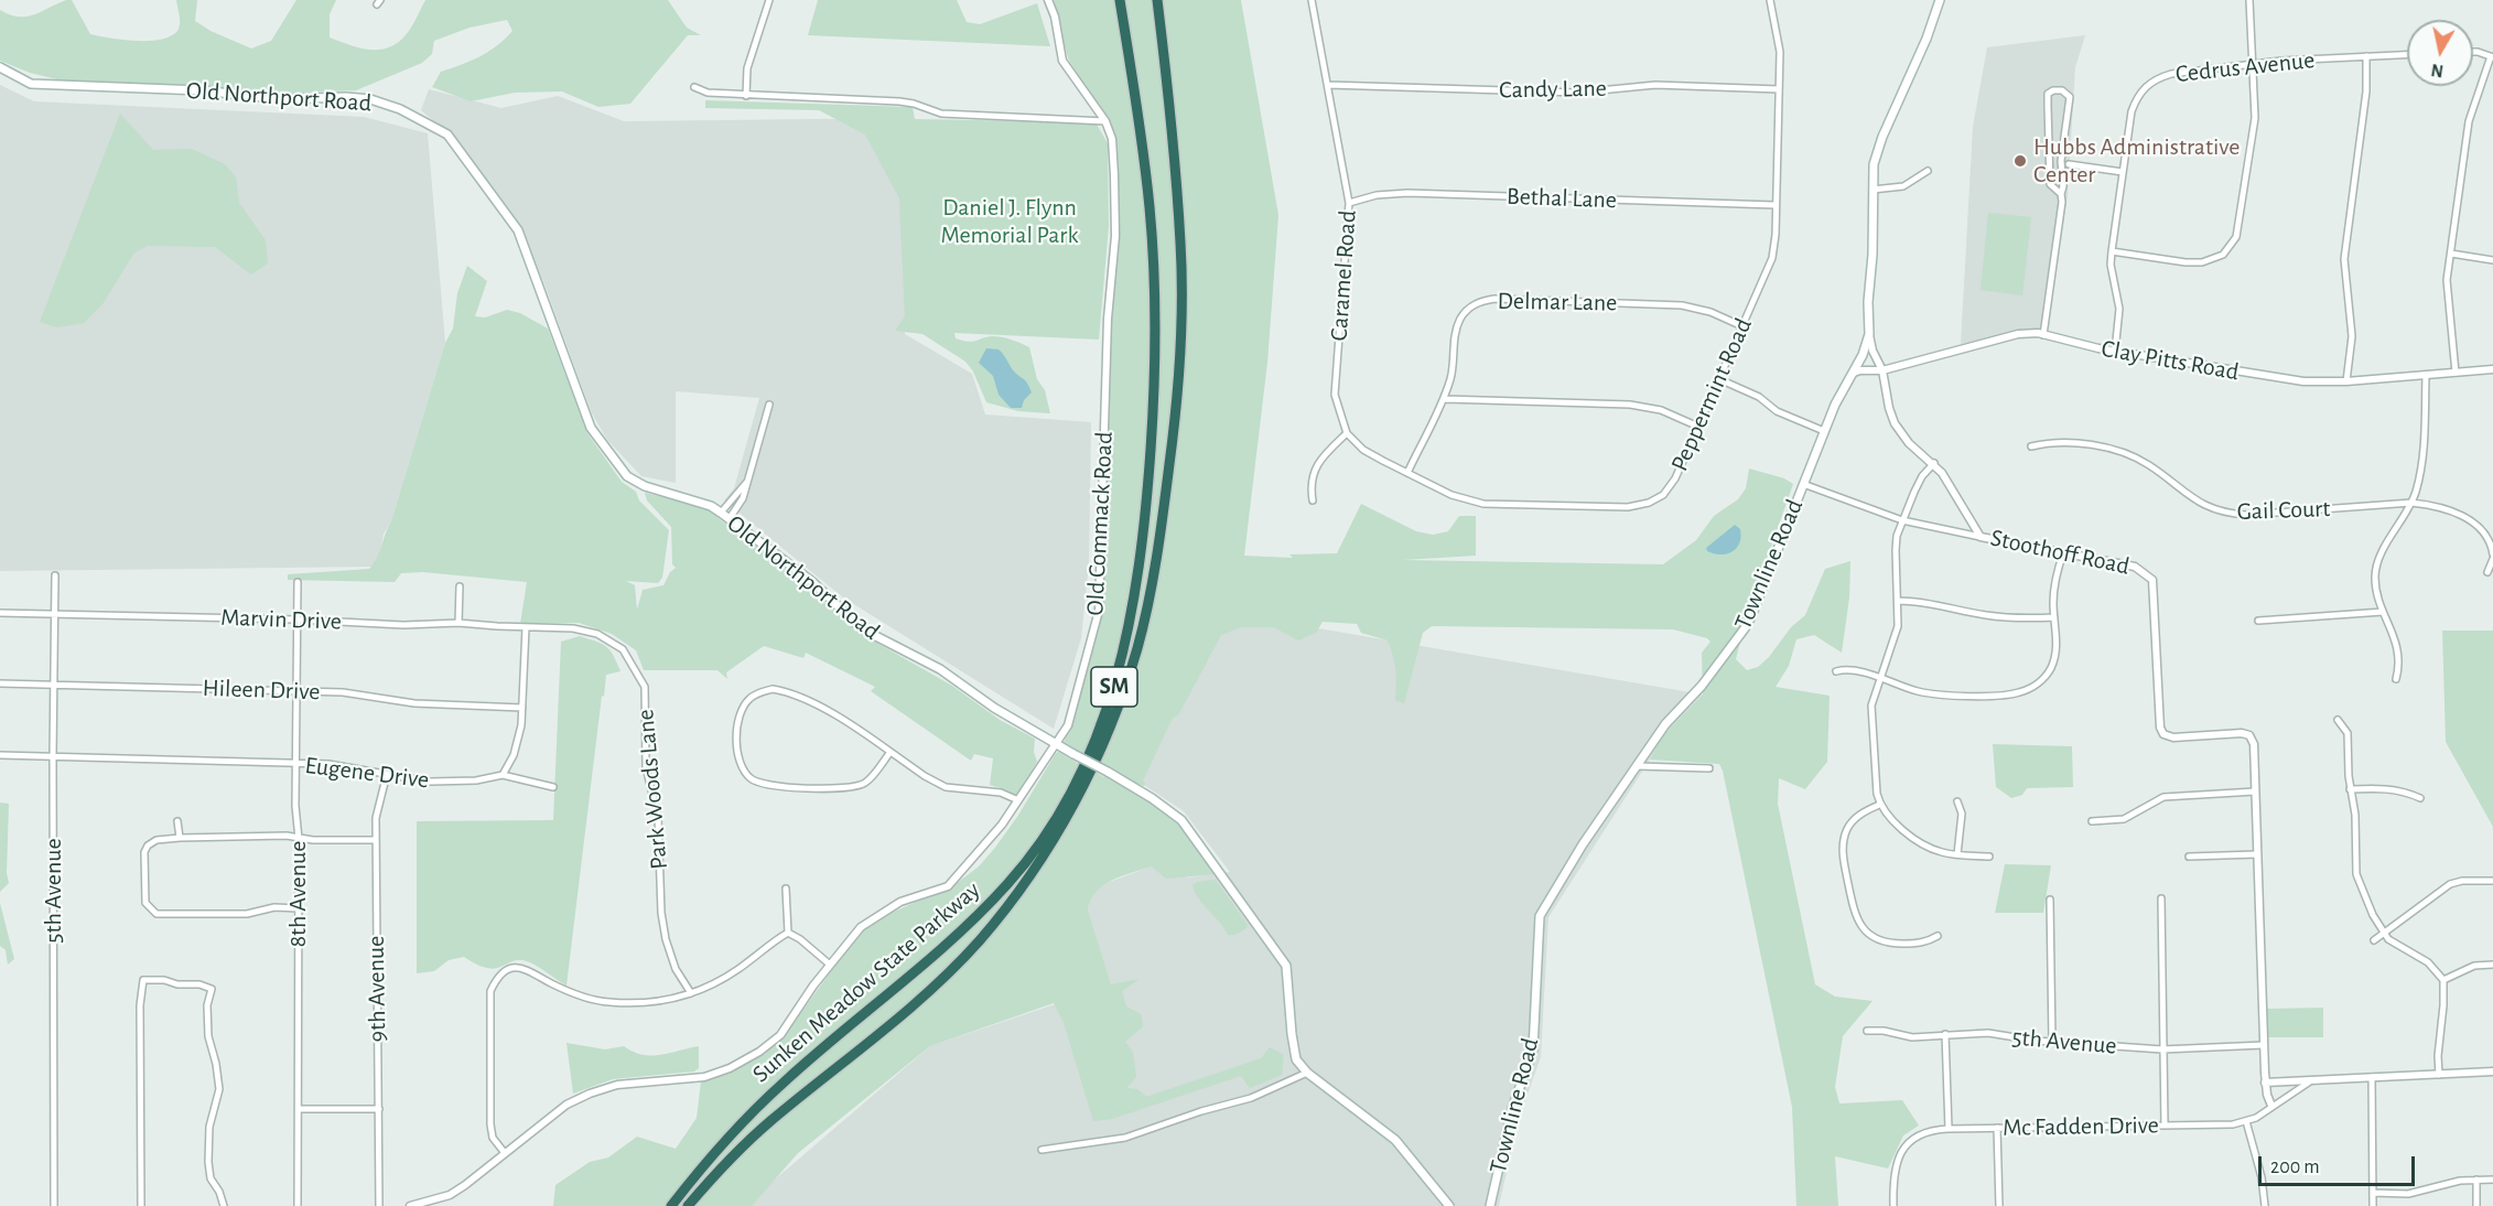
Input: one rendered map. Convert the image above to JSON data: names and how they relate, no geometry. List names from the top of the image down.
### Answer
{
  "streets": {
    "highway": ["SM", "Sunken Meadow State Parkway"],
    "main road": ["Old Northport Road", "Townline Road"],
    "street": [
      "Cedrus Avenue",
      "Candy Lane",
      "Bethal Lane",
      "Caramel Road",
      "Delmar Lane",
      "Clay Pitts Road",
      "Peppermint Road",
      "Gail Court",
      "Old Commack Road",
      "Stoothoff Road",
      "Marvin Drive",
      "Hileen Drive",
      "Eugene Drive",
      "Park Woods Lane",
      "5th Avenue",
      "8th Avenue",
      "9th Avenue",
      "Mc Fadden Drive"
    ]
  },
  "crossings": [
    ["Cedrus Avenue", "Clay Pitts Road"],
    ["Candy Lane", "Caramel Road"],
    ["Candy Lane", "Peppermint Road"],
    ["Old Northport Road", "Old Commack Road"],
    ["Bethal Lane", "Caramel Road"],
    ["Bethal Lane", "Peppermint Road"],
    ["Caramel Road", "Peppermint Road"],
    ["Delmar Lane", "Peppermint Road"],
    ["Clay Pitts Road", "Stoothoff Road"],
    ["Clay Pitts Road", "Townline Road"],
    ["Stoothoff Road", "Townline Road"],
    ["Stoothoff Road", "5th Avenue"],
    ["Stoothoff Road", "Mc Fadden Drive"],
    ["Marvin Drive", "Park Woods Lane"],
    ["Marvin Drive", "5th Avenue"],
    ["Marvin Drive", "8th Avenue"],
    ["Hileen Drive", "5th Avenue"],
    ["Hileen Drive", "8th Avenue"],
    ["Eugene Drive", "5th Avenue"],
    ["Eugene Drive", "8th Avenue"],
    ["Eugene Drive", "9th Avenue"]
  ],
  "parks": ["Daniel J. Flynn Memorial Park"],
  "places": ["Hubbs Administrative Center"],
  "scale_bar": "200 m",
  "north": "bottom"
}
